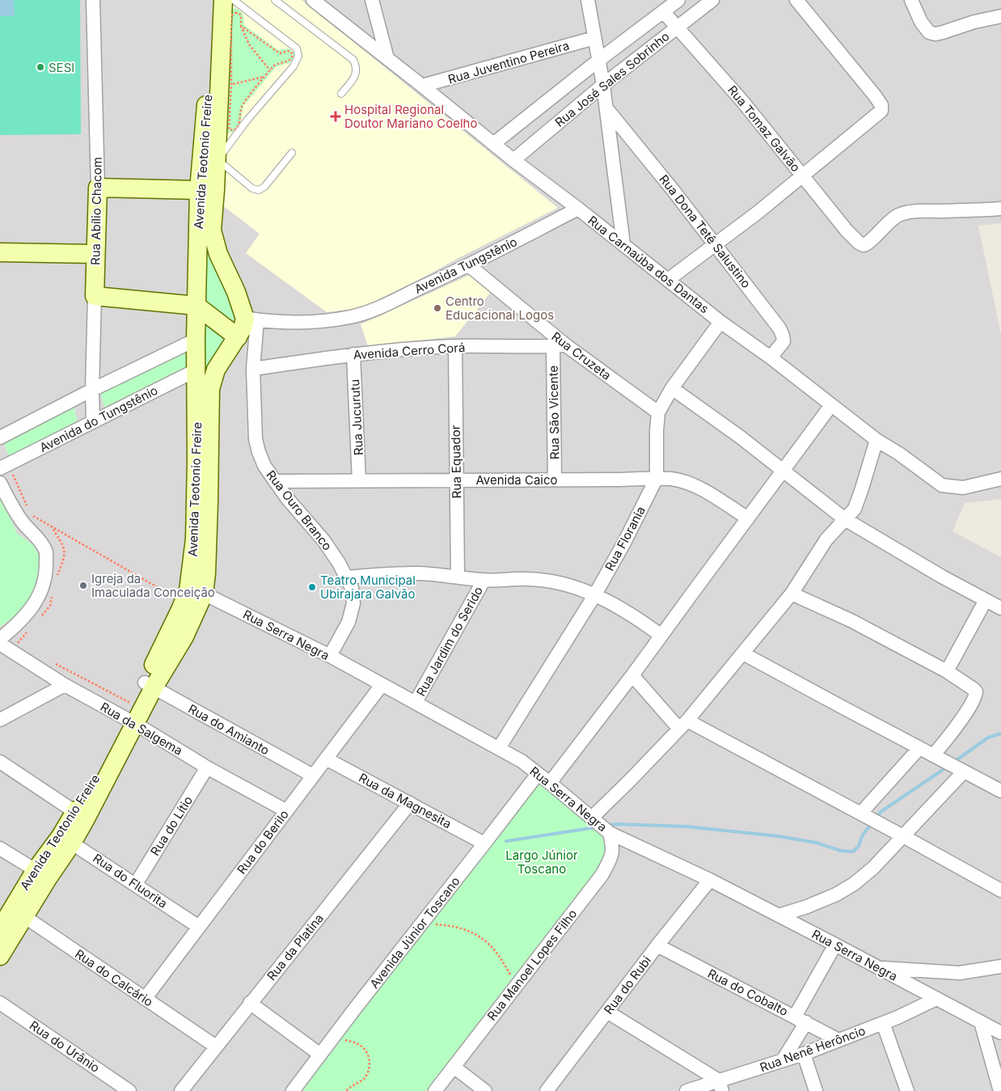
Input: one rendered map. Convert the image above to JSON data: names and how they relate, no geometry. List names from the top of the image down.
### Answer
{
  "streets": {
    "street": [
      "Rua Juventino Pereira",
      "Rua José Sales Sobrinho",
      "Rua Tomaz Galvão",
      "Avenida Teotonio Freire",
      "Rua Abílio Chacom",
      "Rua Dona Tetê Salustino",
      "Rua Carnaúba dos Dantas",
      "Avenida Tungstênio",
      "Avenida Cerro Corá",
      "Rua Cruzeta",
      "Rua São Vicente",
      "Rua Jucurutu",
      "Avenida do Tungstênio",
      "Rua Equador",
      "Avenida Caico",
      "Rua Ouro Branco",
      "Rua Florania",
      "Rua Serra Negra",
      "Rua Jardim do Serido",
      "Rua da Salgema",
      "Rua do Amianto",
      "Rua da Magnesita",
      "Rua do Lítio",
      "Rua do Berilo",
      "Rua do Fluorita",
      "Avenida Júnior Toscano",
      "Rua da Platina",
      "Rua Manoel Lopes Filho",
      "Rua do Calcário",
      "Rua do Rubi",
      "Rua do Cobalto",
      "Rua do Urânio",
      "Rua Nenê Herôncio"
    ]
  },
  "crossings": [
    ["Rua Juventino Pereira", "Rua Carnaúba dos Dantas"],
    ["Rua José Sales Sobrinho", "Rua Tomaz Galvão"],
    ["Rua José Sales Sobrinho", "Rua Carnaúba dos Dantas"],
    ["Avenida Teotonio Freire", "Avenida Tungstênio"],
    ["Avenida Teotonio Freire", "Avenida do Tungstênio"],
    ["Avenida Teotonio Freire", "Rua Ouro Branco"],
    ["Avenida Teotonio Freire", "Rua Serra Negra"],
    ["Avenida Teotonio Freire", "Rua da Salgema"],
    ["Avenida Teotonio Freire", "Rua do Amianto"],
    ["Avenida Teotonio Freire", "Rua do Fluorita"],
    ["Avenida Teotonio Freire", "Rua do Calcário"],
    ["Rua Abílio Chacom", "Avenida do Tungstênio"],
    ["Rua Dona Tetê Salustino", "Rua Carnaúba dos Dantas"],
    ["Rua Carnaúba dos Dantas", "Avenida Tungstênio"],
    ["Rua Carnaúba dos Dantas", "Rua Florania"],
    ["Avenida Tungstênio", "Rua Cruzeta"],
    ["Avenida Tungstênio", "Rua Ouro Branco"],
    ["Avenida Cerro Corá", "Rua Cruzeta"],
    ["Avenida Cerro Corá", "Rua São Vicente"],
    ["Avenida Cerro Corá", "Rua Jucurutu"],
    ["Avenida Cerro Corá", "Rua Equador"],
    ["Avenida Cerro Corá", "Rua Ouro Branco"],
    ["Rua Cruzeta", "Rua São Vicente"],
    ["Rua Cruzeta", "Rua Florania"],
    ["Rua São Vicente", "Avenida Caico"],
    ["Rua Jucurutu", "Avenida Caico"],
    ["Rua Equador", "Avenida Caico"],
    ["Avenida Caico", "Rua Ouro Branco"],
    ["Avenida Caico", "Rua Florania"],
    ["Rua Ouro Branco", "Rua Serra Negra"],
    ["Rua Florania", "Rua Serra Negra"],
    ["Rua Serra Negra", "Rua Jardim do Serido"],
    ["Rua Serra Negra", "Rua do Berilo"],
    ["Rua Serra Negra", "Avenida Júnior Toscano"],
    ["Rua Serra Negra", "Rua Manoel Lopes Filho"],
    ["Rua Serra Negra", "Rua do Rubi"],
    ["Rua Serra Negra", "Rua Nenê Herôncio"],
    ["Rua da Salgema", "Rua do Lítio"],
    ["Rua da Salgema", "Rua do Berilo"],
    ["Rua do Amianto", "Rua do Berilo"],
    ["Rua da Magnesita", "Rua do Berilo"],
    ["Rua da Magnesita", "Avenida Júnior Toscano"],
    ["Rua da Magnesita", "Rua da Platina"],
    ["Rua do Lítio", "Rua do Fluorita"],
    ["Rua do Berilo", "Rua do Fluorita"],
    ["Rua do Berilo", "Rua do Calcário"],
    ["Rua da Platina", "Rua do Calcário"],
    ["Rua do Rubi", "Rua do Cobalto"],
    ["Rua do Cobalto", "Rua Nenê Herôncio"]
  ],
  "parks": ["Largo Júnior Toscano"],
  "places": {
    "other": [
      "SESI",
      "Centro Educacional Logos",
      "Igreja da Imaculada Conceição",
      "Teatro Municipal Ubirajara Galvão"
    ],
    "health": ["Hospital Regional Doutor Mariano Coelho"]
  }
}
